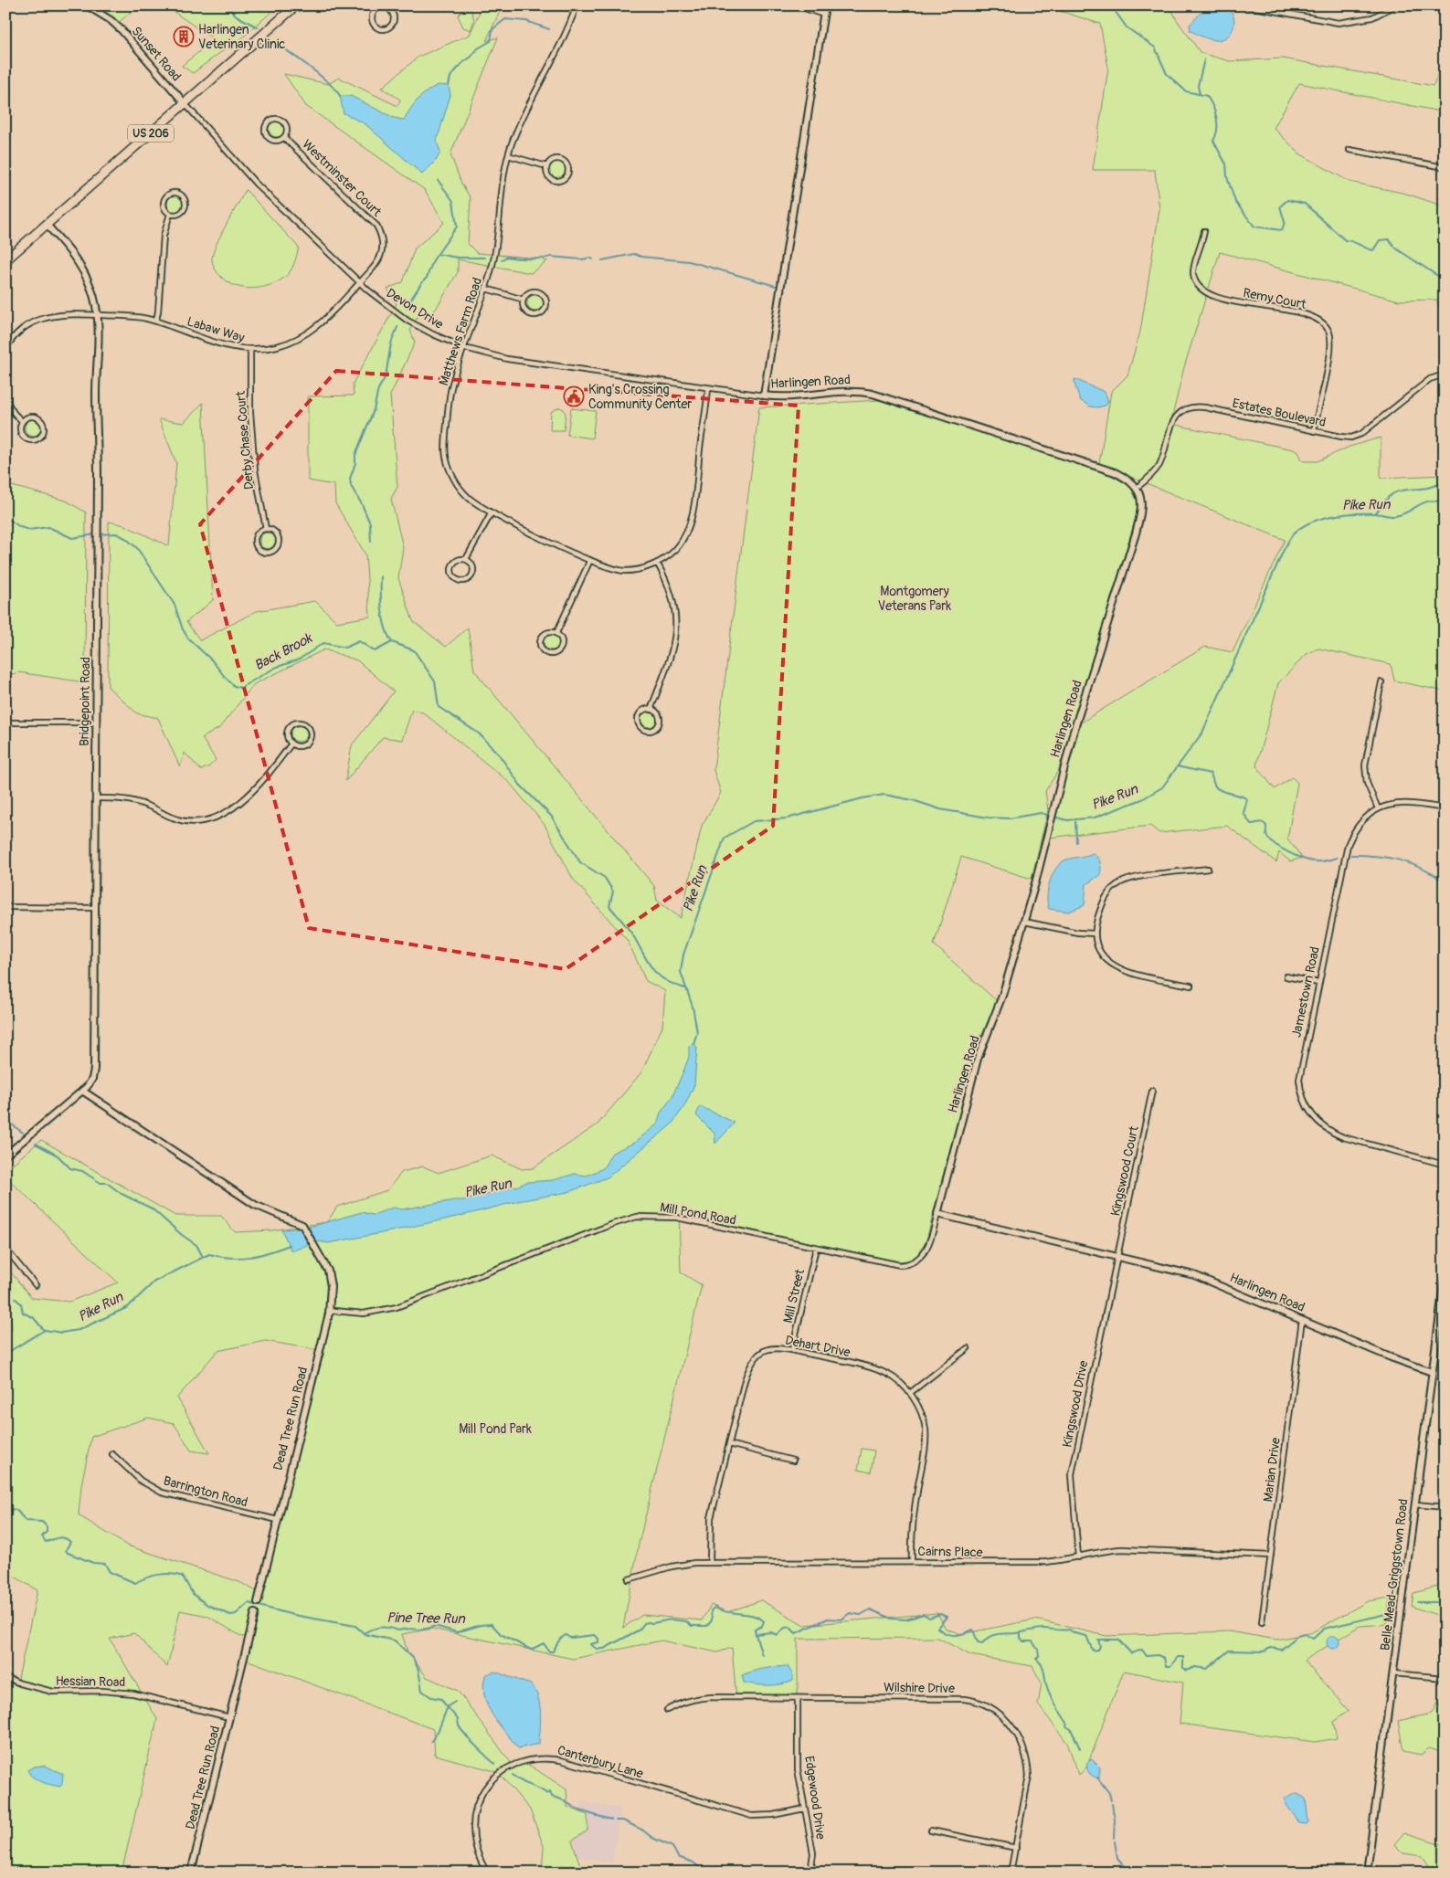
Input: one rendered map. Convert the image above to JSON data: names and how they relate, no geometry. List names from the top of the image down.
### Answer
{
  "streets": {
    "highway": ["US 206"],
    "street": [
      "Sunset Road",
      "Westminster Court",
      "Remy Court",
      "Devon Drive",
      "Labaw Way",
      "Matthews Farm Road",
      "Harlingen Road",
      "Estates Boulevard",
      "Derby Chase Court",
      "Bridgepoint Road",
      "Jamestown Road",
      "Kingswood Court",
      "Mill Pond Road",
      "Mill Street",
      "Dehart Drive",
      "Kingswood Drive",
      "Dead Tree Run Road",
      "Marian Drive",
      "Barrington Road",
      "Cairns Place",
      "Belle Mead-Griggstown Road",
      "Hessian Road",
      "Wilshire Drive",
      "Canterbury Lane",
      "Edgewood Drive"
    ]
  },
  "crossings": [
    ["Sunset Road", "US 206"],
    ["Sunset Road", "Devon Drive"],
    ["US 206", "Devon Drive"],
    ["US 206", "Bridgepoint Road"],
    ["Westminster Court", "Devon Drive"],
    ["Westminster Court", "Labaw Way"],
    ["Remy Court", "Estates Boulevard"],
    ["Devon Drive", "Labaw Way"],
    ["Devon Drive", "Matthews Farm Road"],
    ["Devon Drive", "Harlingen Road"],
    ["Labaw Way", "Derby Chase Court"],
    ["Labaw Way", "Bridgepoint Road"],
    ["Harlingen Road", "Estates Boulevard"],
    ["Harlingen Road", "Kingswood Court"],
    ["Harlingen Road", "Mill Pond Road"],
    ["Harlingen Road", "Kingswood Drive"],
    ["Harlingen Road", "Marian Drive"],
    ["Harlingen Road", "Belle Mead-Griggstown Road"],
    ["Bridgepoint Road", "Dead Tree Run Road"],
    ["Kingswood Court", "Kingswood Drive"],
    ["Mill Pond Road", "Mill Street"],
    ["Mill Pond Road", "Dead Tree Run Road"],
    ["Mill Street", "Dehart Drive"],
    ["Dehart Drive", "Cairns Place"],
    ["Kingswood Drive", "Cairns Place"],
    ["Dead Tree Run Road", "Barrington Road"],
    ["Dead Tree Run Road", "Hessian Road"],
    ["Marian Drive", "Cairns Place"],
    ["Wilshire Drive", "Edgewood Drive"],
    ["Canterbury Lane", "Edgewood Drive"]
  ],
  "water": ["Pike Run", "Back Brook", "Pine Tree Run"],
  "parks": ["Montgomery Veterans Park", "Mill Pond Park"],
  "places": {
    "building": ["Harlingen Veterinary Clinic"],
    "public building": ["King's Crossing Community Center"]
  }
}
